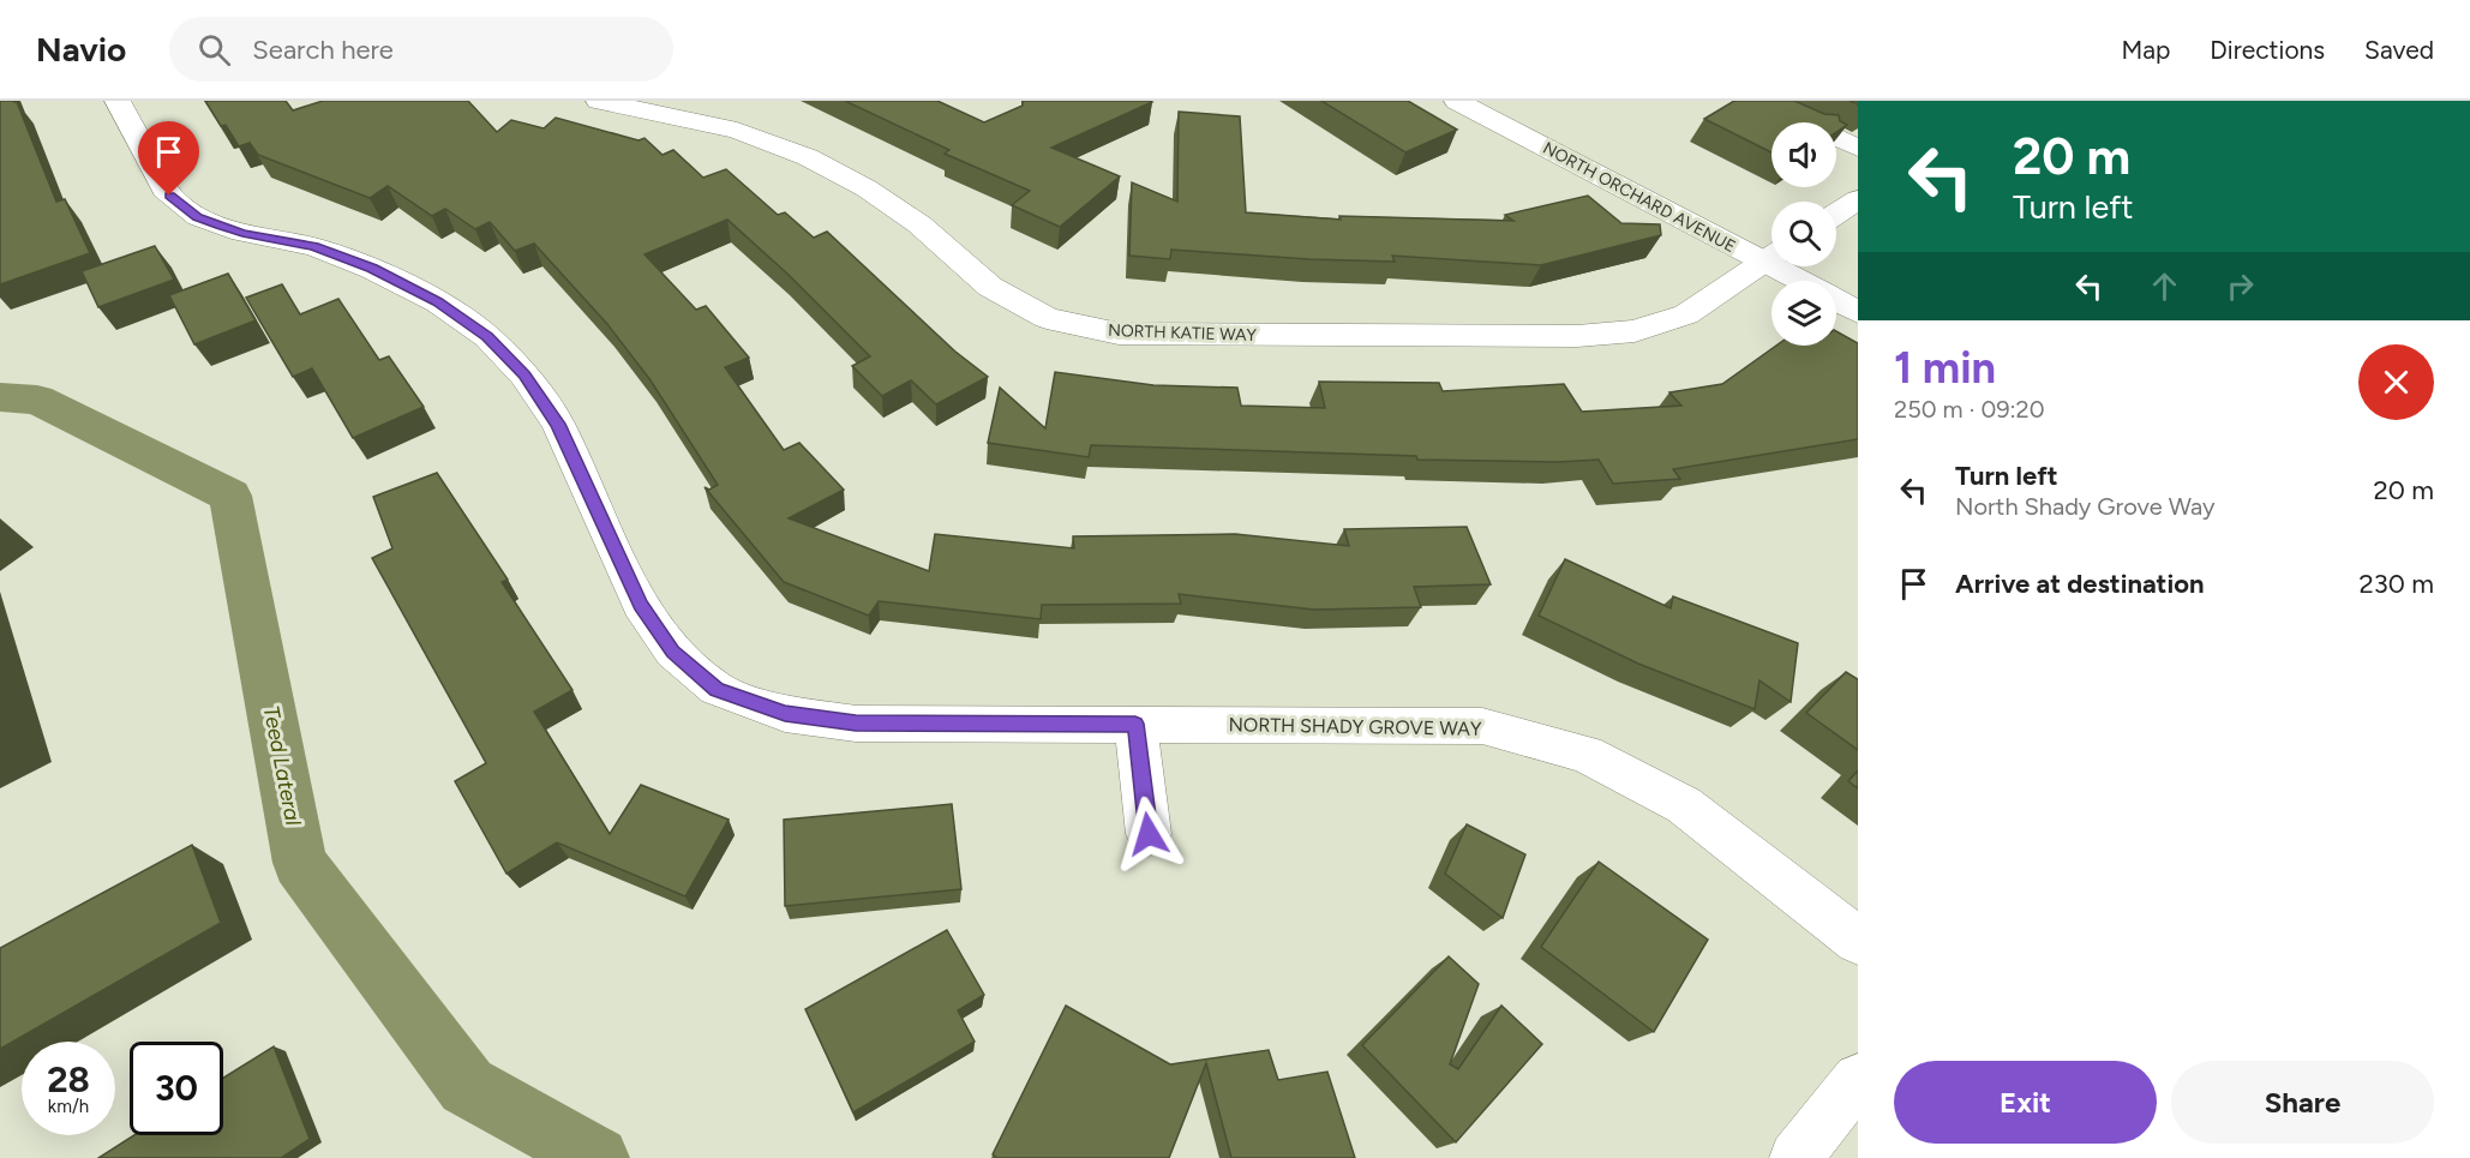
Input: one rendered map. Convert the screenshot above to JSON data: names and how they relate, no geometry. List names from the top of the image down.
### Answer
{
  "streets": {
    "street": ["NORTH ORCHARD AVENUE", "NORTH KATIE WAY", "NORTH SHADY GROVE WAY"]
  },
  "water": ["Teed Lateral"],
  "page": {
    "header": "Navio",
    "search": "Search here",
    "nav": ["Map", "Directions", "Saved"],
    "turn": ["20 m", "Turn left"],
    "heading": ["1 min", "250 m · 09:20"],
    "list": [
      {
        "name": "Turn left",
        "note": "North Shady Grove Way",
        "value": "20 m"
      },
      {
        "name": "Arrive at destination",
        "value": "230 m"
      }
    ],
    "speed": "28 km/h",
    "limit": "30",
    "buttons": ["Exit", "Share"]
  }
}
